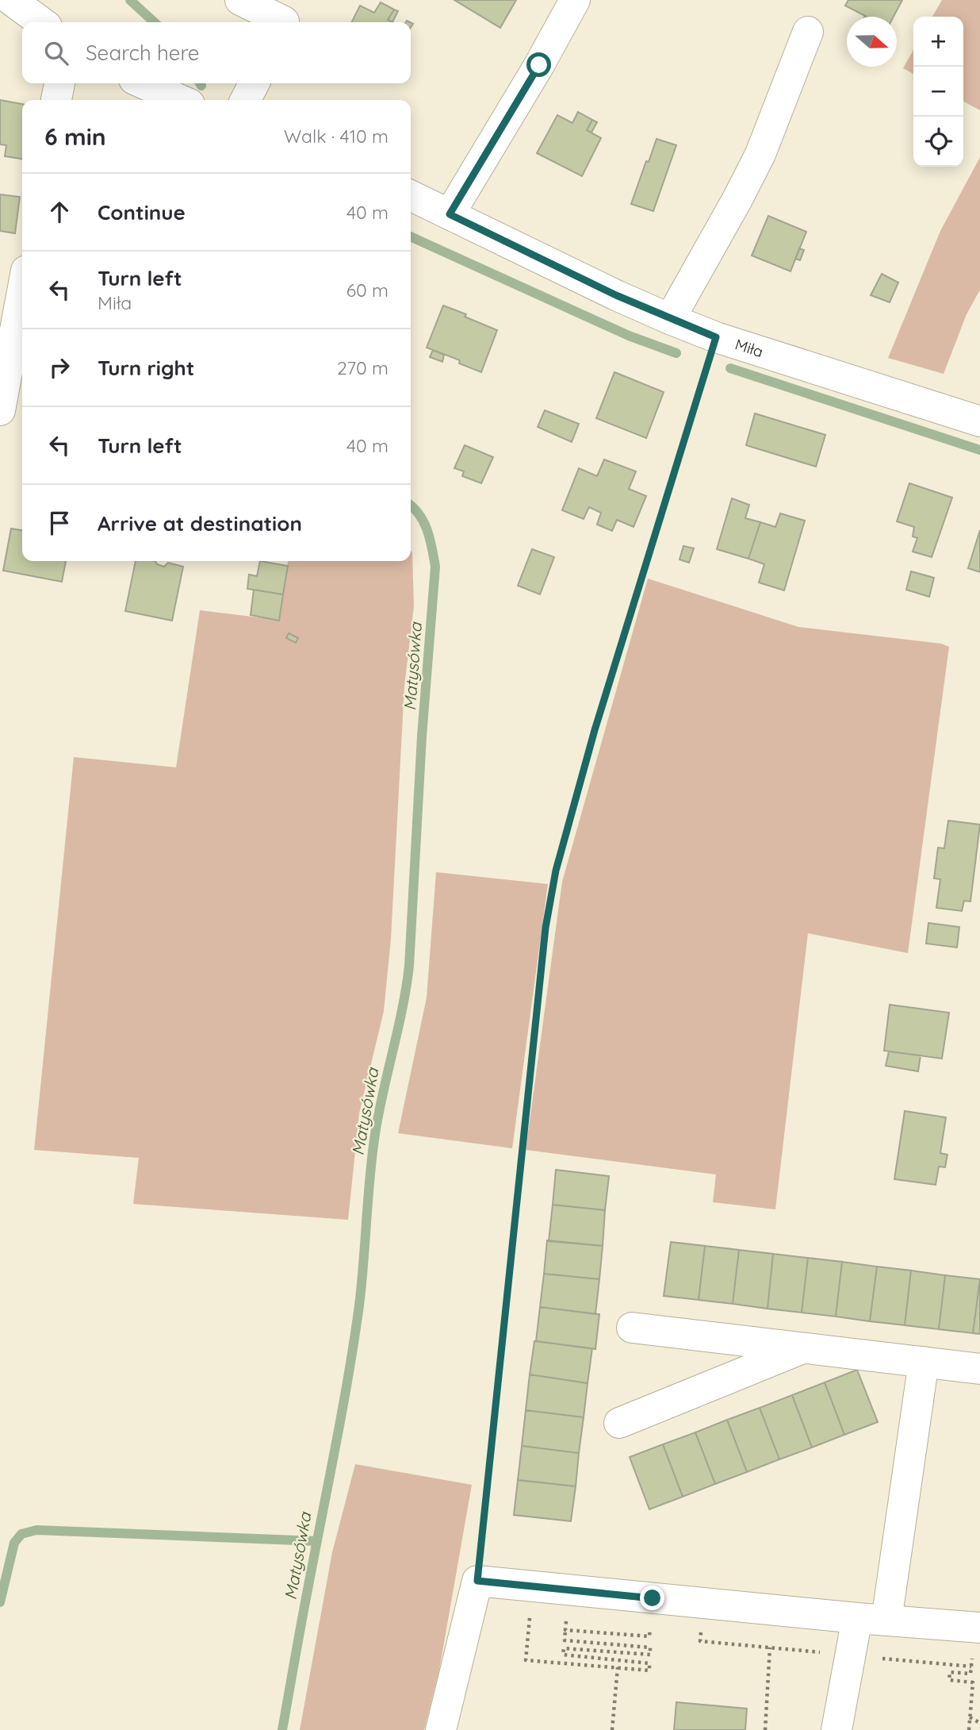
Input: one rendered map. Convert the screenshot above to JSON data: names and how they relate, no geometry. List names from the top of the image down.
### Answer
{
  "streets": {
    "street": ["Miła"]
  },
  "water": ["Matysówka"],
  "north": "right",
  "page": {
    "map_buttons": ["+", "−"],
    "search": "Search here",
    "heading": ["6 min", "Walk · 410 m"],
    "list": [
      ["Continue", "40 m"],
      ["Turn left", "Miła", "60 m"],
      ["Turn right", "270 m"],
      ["Turn left", "40 m"],
      "Arrive at destination"
    ]
  }
}
